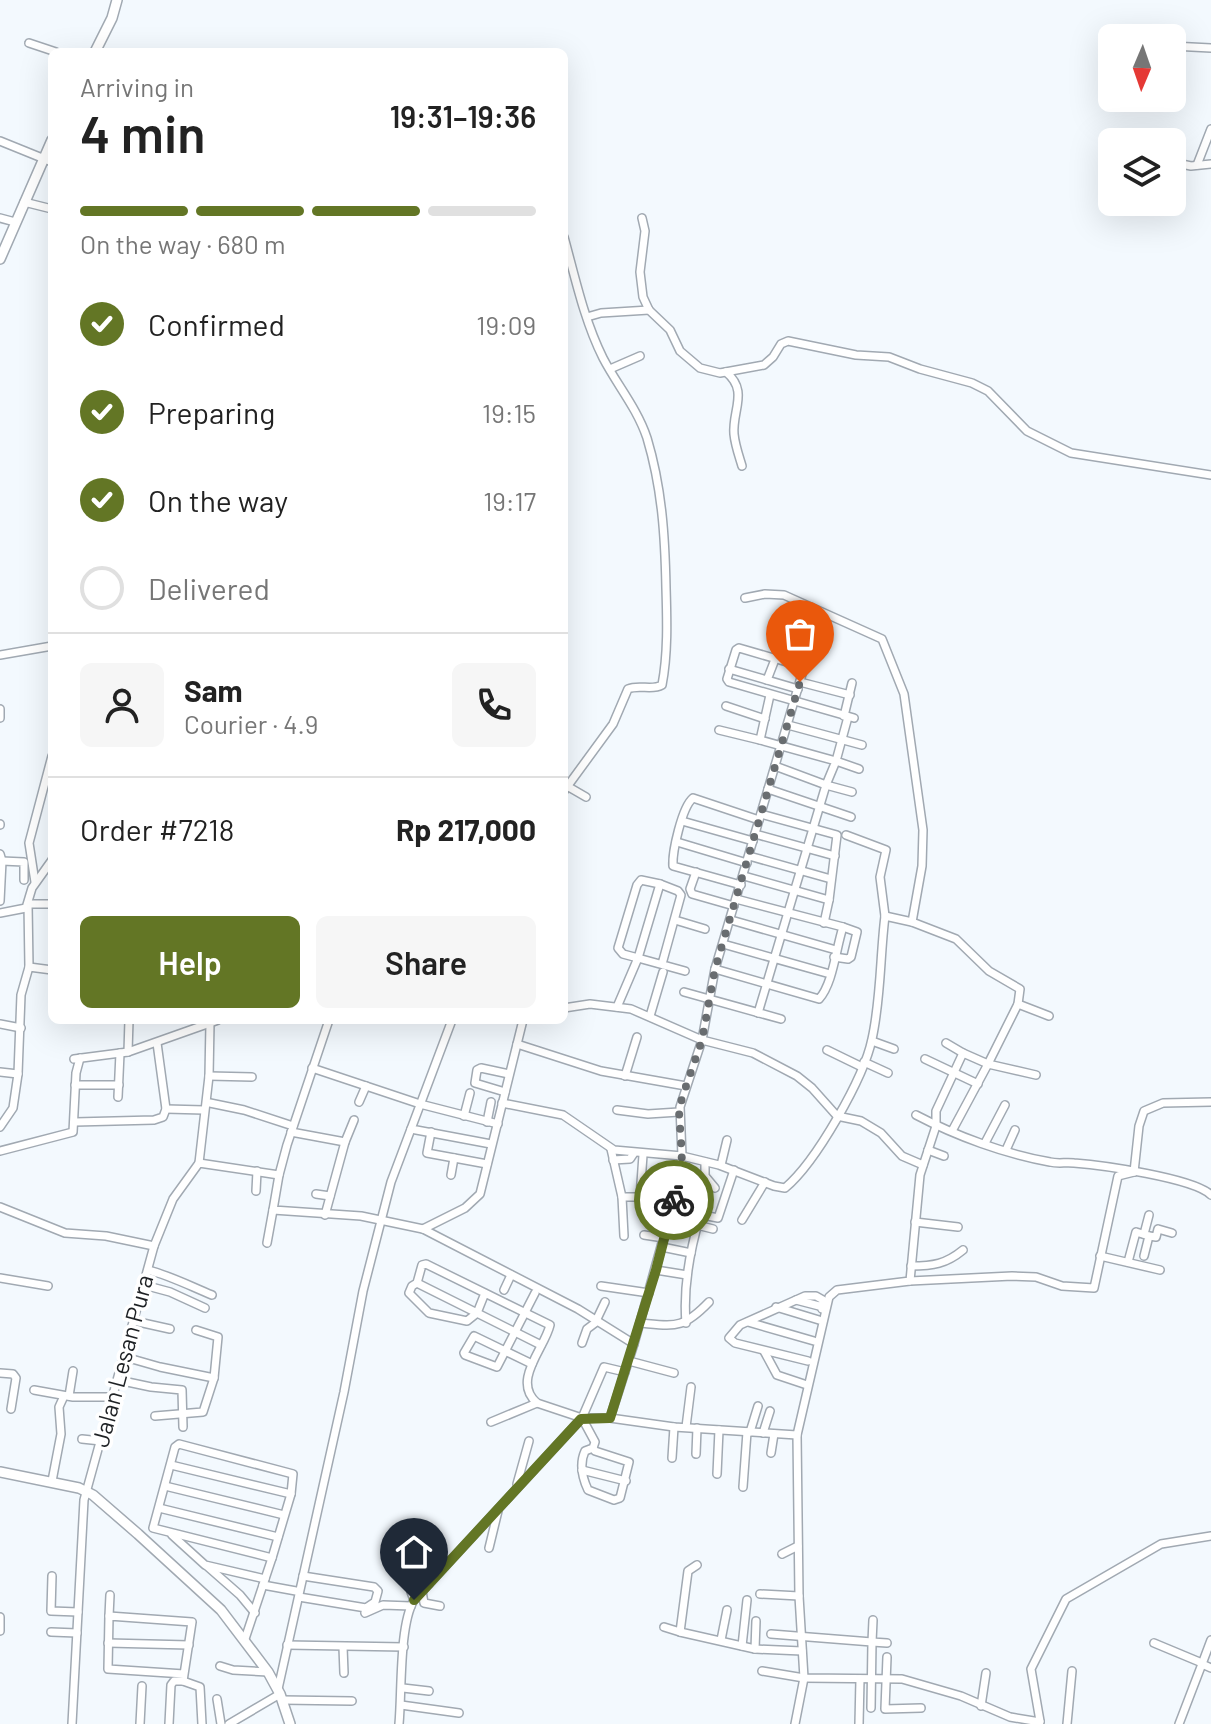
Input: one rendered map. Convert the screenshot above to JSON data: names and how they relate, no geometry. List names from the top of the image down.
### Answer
{
  "streets": {
    "street": ["Jalan Lesan Pura"]
  },
  "north": "bottom",
  "page": {
    "heading": ["4 min", "Arriving in", "19:31–19:36"],
    "panel": [
      "Sam",
      "Courier · 4.9",
      "Order #7218",
      "Rp 217,000"
    ],
    "bar": "On the way · 680 m",
    "list": [
      ["Confirmed", "19:09"],
      ["Preparing", "19:15"],
      ["On the way", "19:17"],
      "Delivered"
    ],
    "buttons": ["Help", "Share"]
  }
}
